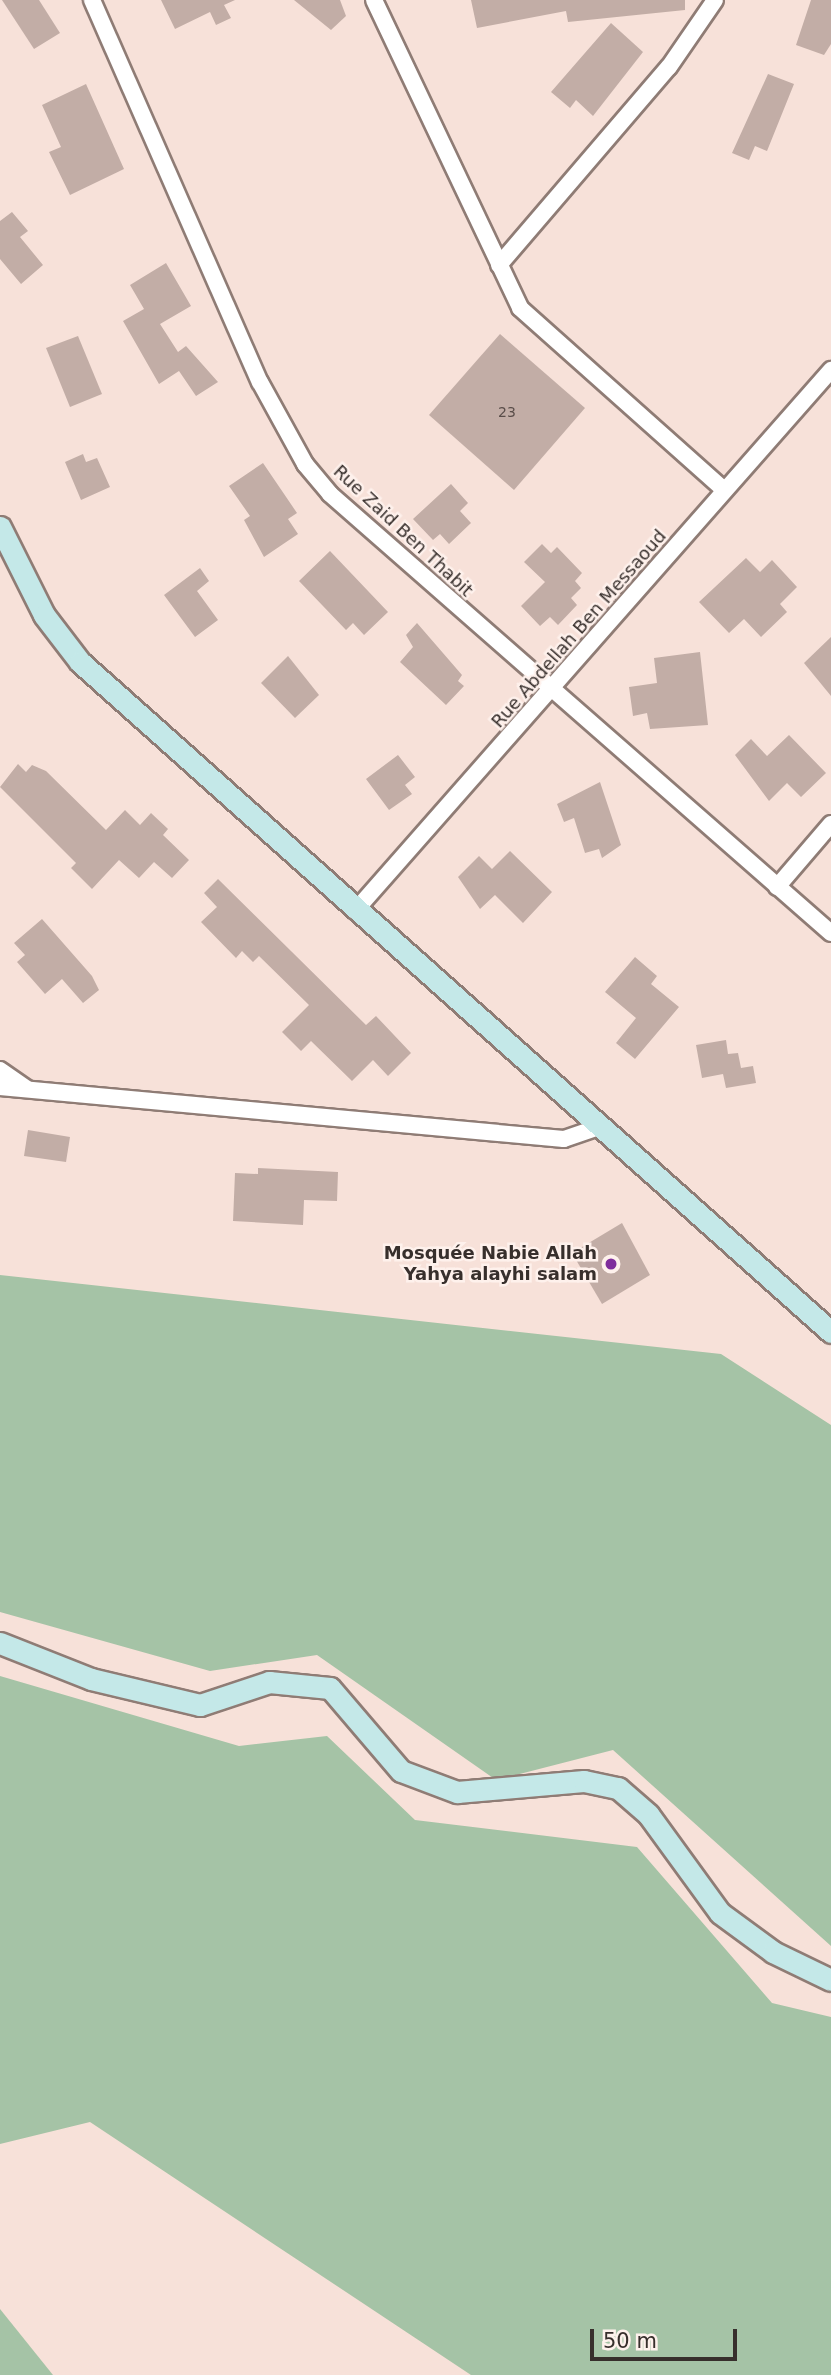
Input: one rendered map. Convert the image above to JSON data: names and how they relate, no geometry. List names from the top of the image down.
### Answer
{
  "streets": {
    "street": ["Rue Zaid Ben Thabit", "Rue Abdellah Ben Messaoud"]
  },
  "crossings": [
    ["Rue Zaid Ben Thabit", "Rue Abdellah Ben Messaoud"]
  ],
  "places": ["Mosquée Nabie Allah Yahya alayhi salam"],
  "house_numbers": ["23"],
  "scale_bar": "50 m"
}
